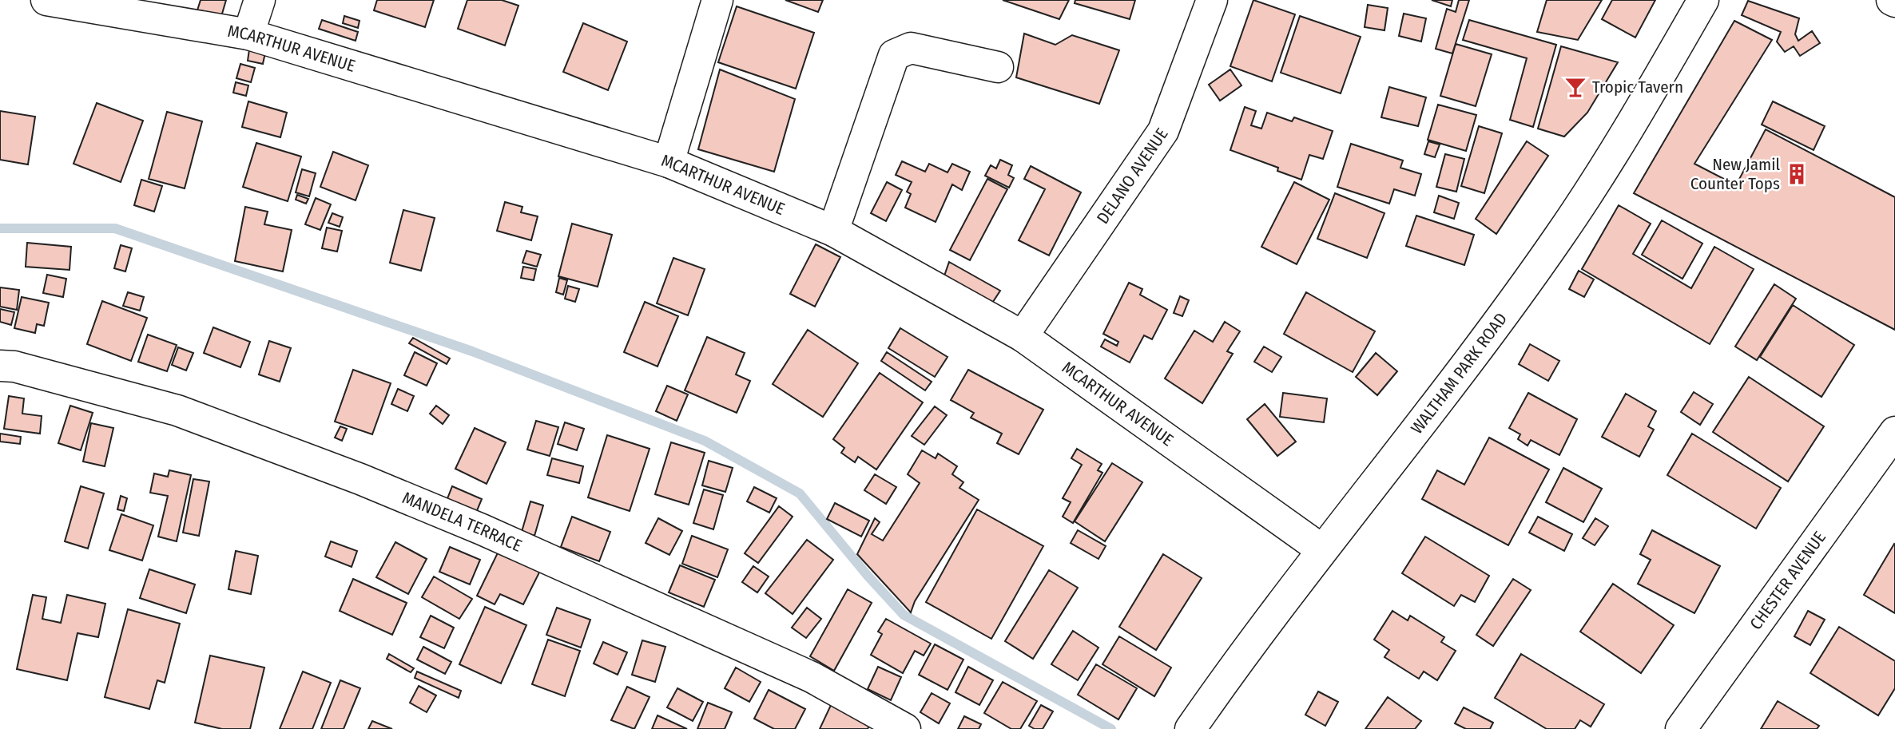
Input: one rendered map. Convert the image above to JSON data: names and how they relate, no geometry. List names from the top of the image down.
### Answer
{
  "streets": {
    "street": [
      "MCARTHUR AVENUE",
      "DELANO AVENUE",
      "WALTHAM PARK ROAD",
      "MANDELA TERRACE",
      "CHESTER AVENUE"
    ]
  },
  "crossings": [
    ["MCARTHUR AVENUE", "DELANO AVENUE"],
    ["MCARTHUR AVENUE", "WALTHAM PARK ROAD"]
  ],
  "places": {
    "bar": ["Tropic Tavern"],
    "building": ["New Jamil Counter Tops"]
  }
}
